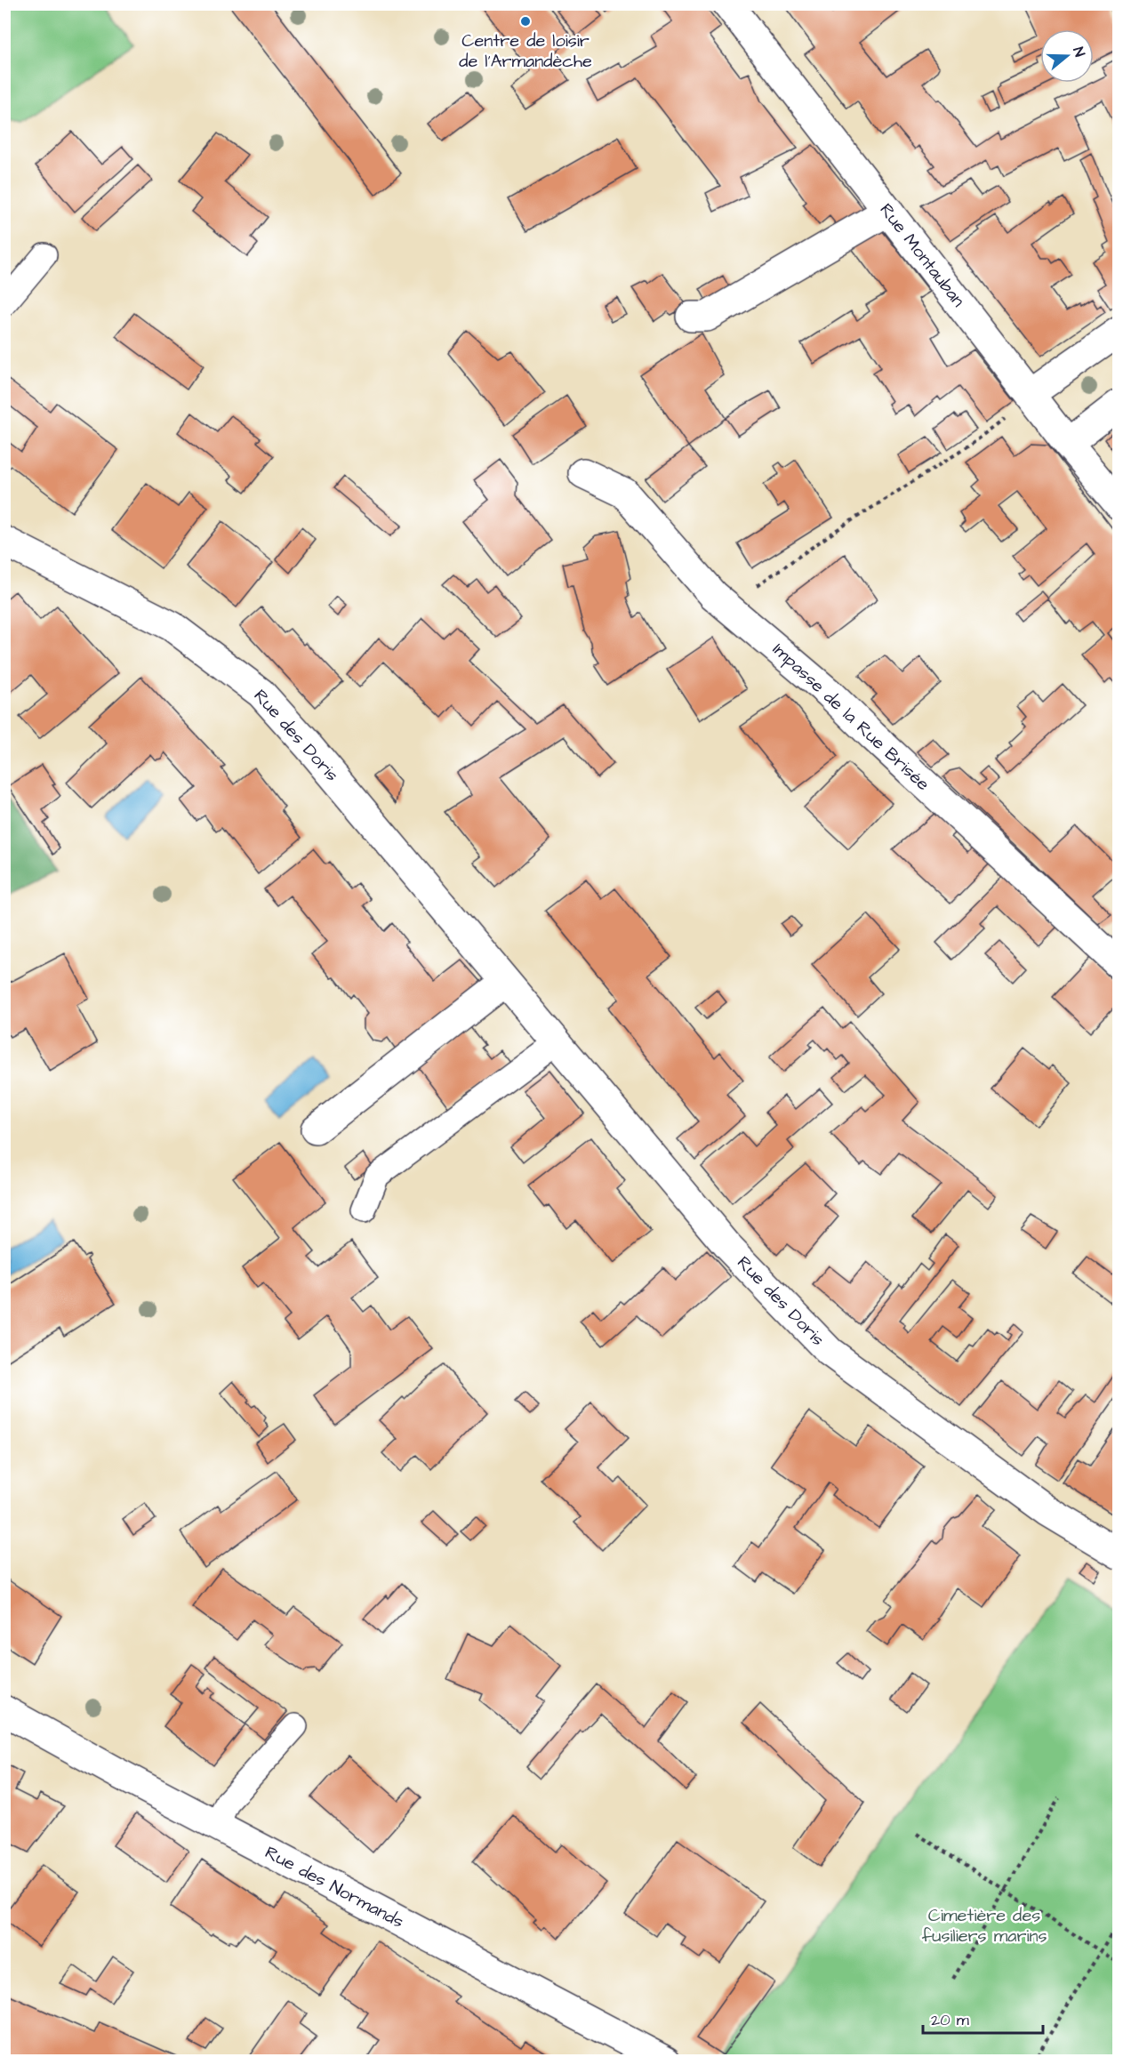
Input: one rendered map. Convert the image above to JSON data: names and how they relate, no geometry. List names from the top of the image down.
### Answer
{
  "streets": {
    "street": [
      "Rue Montauban",
      "Impasse de la Rue Brisée",
      "Rue des Doris",
      "Rue des Normands"
    ]
  },
  "parks": ["Cimetière des fusiliers marins"],
  "places": ["Centre de loisir de l'Armandèche"],
  "scale_bar": "20 m",
  "north": "right"
}
